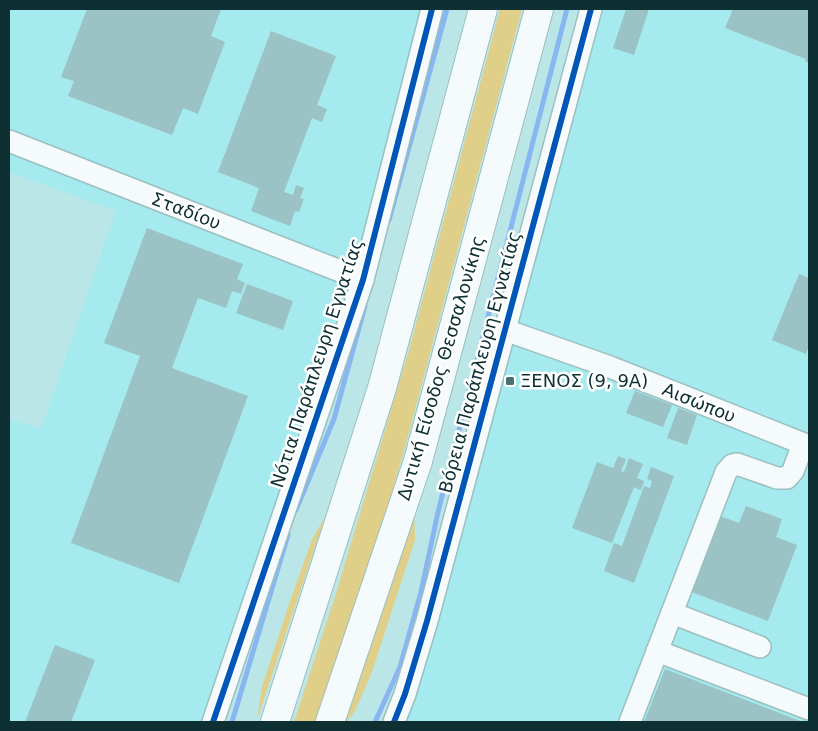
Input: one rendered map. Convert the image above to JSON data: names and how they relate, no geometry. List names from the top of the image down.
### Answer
{
  "streets": {
    "highway": ["Δυτική Είσοδος Θεσσαλονίκης"],
    "street": [
      "Σταδίου",
      "Βόρεια Παράπλευρη Εγνατίας",
      "Νότια Παράπλευρη Εγνατίας",
      "Αισώπου"
    ]
  },
  "crossings": [
    ["Σταδίου", "Νότια Παράπλευρη Εγνατίας"],
    ["Βόρεια Παράπλευρη Εγνατίας", "Αισώπου"]
  ],
  "places": {
    "transit": ["ΞΕΝΟΣ (9, 9Α)"]
  }
}
